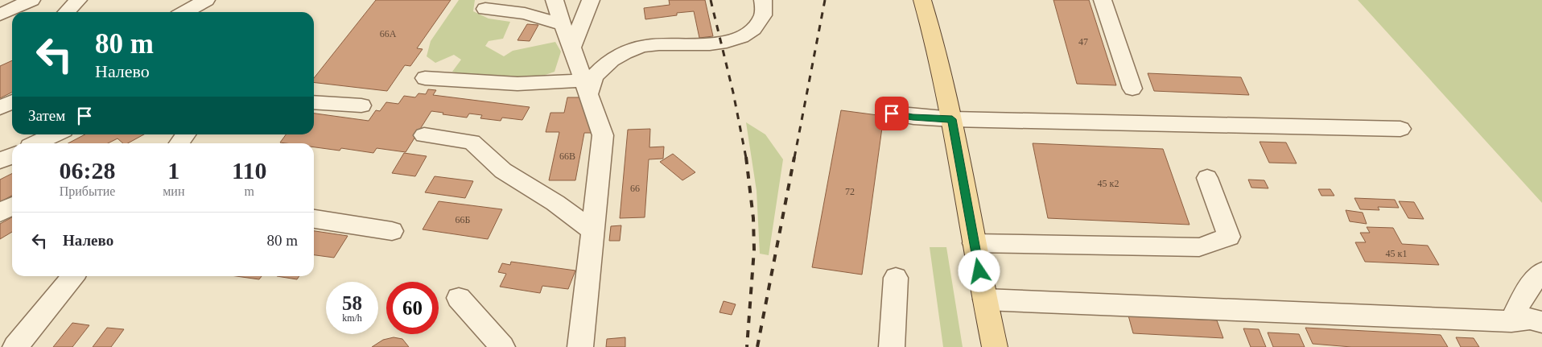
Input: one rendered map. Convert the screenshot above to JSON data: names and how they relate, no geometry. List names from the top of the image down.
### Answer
{
  "house_numbers": [
    "66А",
    "47",
    "66В",
    "45 к2",
    "66",
    "72",
    "66Б",
    "45 к1"
  ],
  "page": {
    "turn": ["80 m", "Налево"],
    "then": "Затем",
    "eta": [
      "06:28",
      "Прибытие",
      "1",
      "мин",
      "110",
      "m"
    ],
    "list": [
      {
        "name": "Налево",
        "value": "80 m"
      }
    ],
    "speed": "58 km/h",
    "limit": "60"
  }
}
